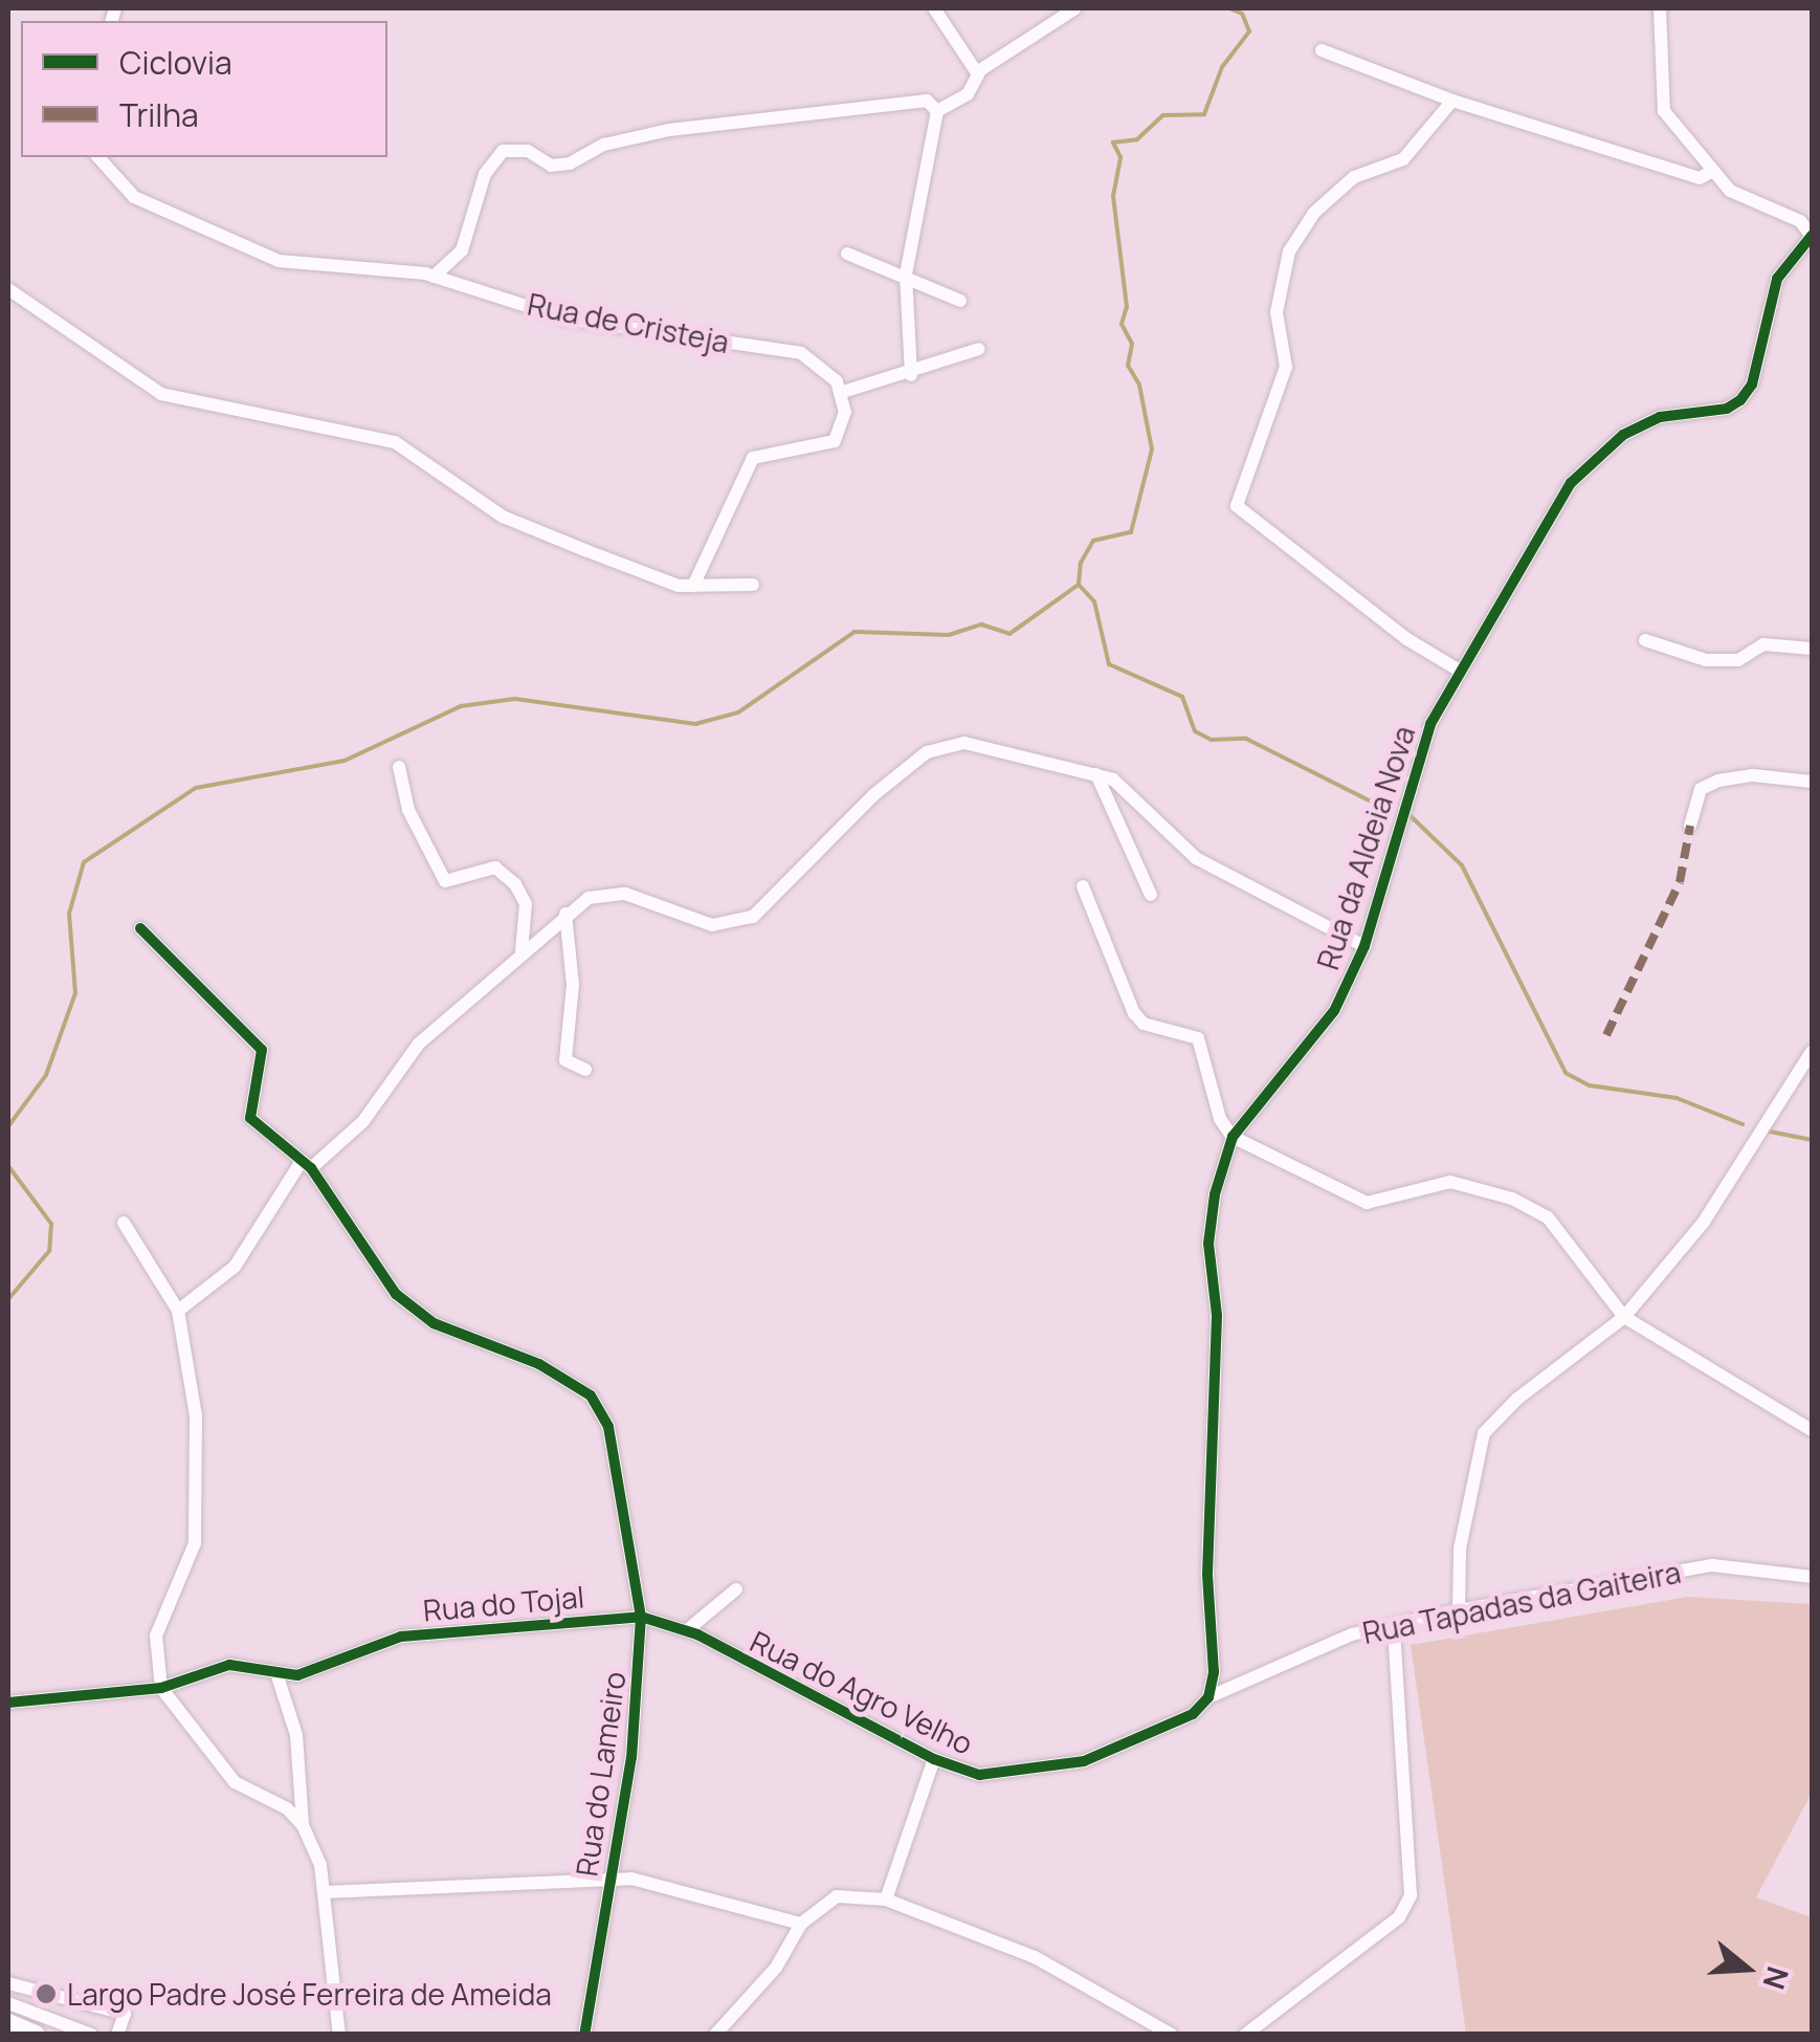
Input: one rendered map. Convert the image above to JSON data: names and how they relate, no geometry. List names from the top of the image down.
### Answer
{
  "streets": {
    "street": [
      "Rua de Cristeja",
      "Rua da Aldeia Nova",
      "Rua Tapadas da Gaiteira",
      "Rua do Tojal",
      "Rua do Agro Velho",
      "Rua do Lameiro"
    ]
  },
  "crossings": [
    ["Rua da Aldeia Nova", "Rua Tapadas da Gaiteira"],
    ["Rua da Aldeia Nova", "Rua do Agro Velho"],
    ["Rua Tapadas da Gaiteira", "Rua do Agro Velho"],
    ["Rua do Tojal", "Rua do Agro Velho"],
    ["Rua do Tojal", "Rua do Lameiro"],
    ["Rua do Agro Velho", "Rua do Lameiro"]
  ],
  "places": ["Largo Padre José Ferreira de Ameida"],
  "legend": ["Ciclovia", "Trilha"],
  "north": "right"
}
